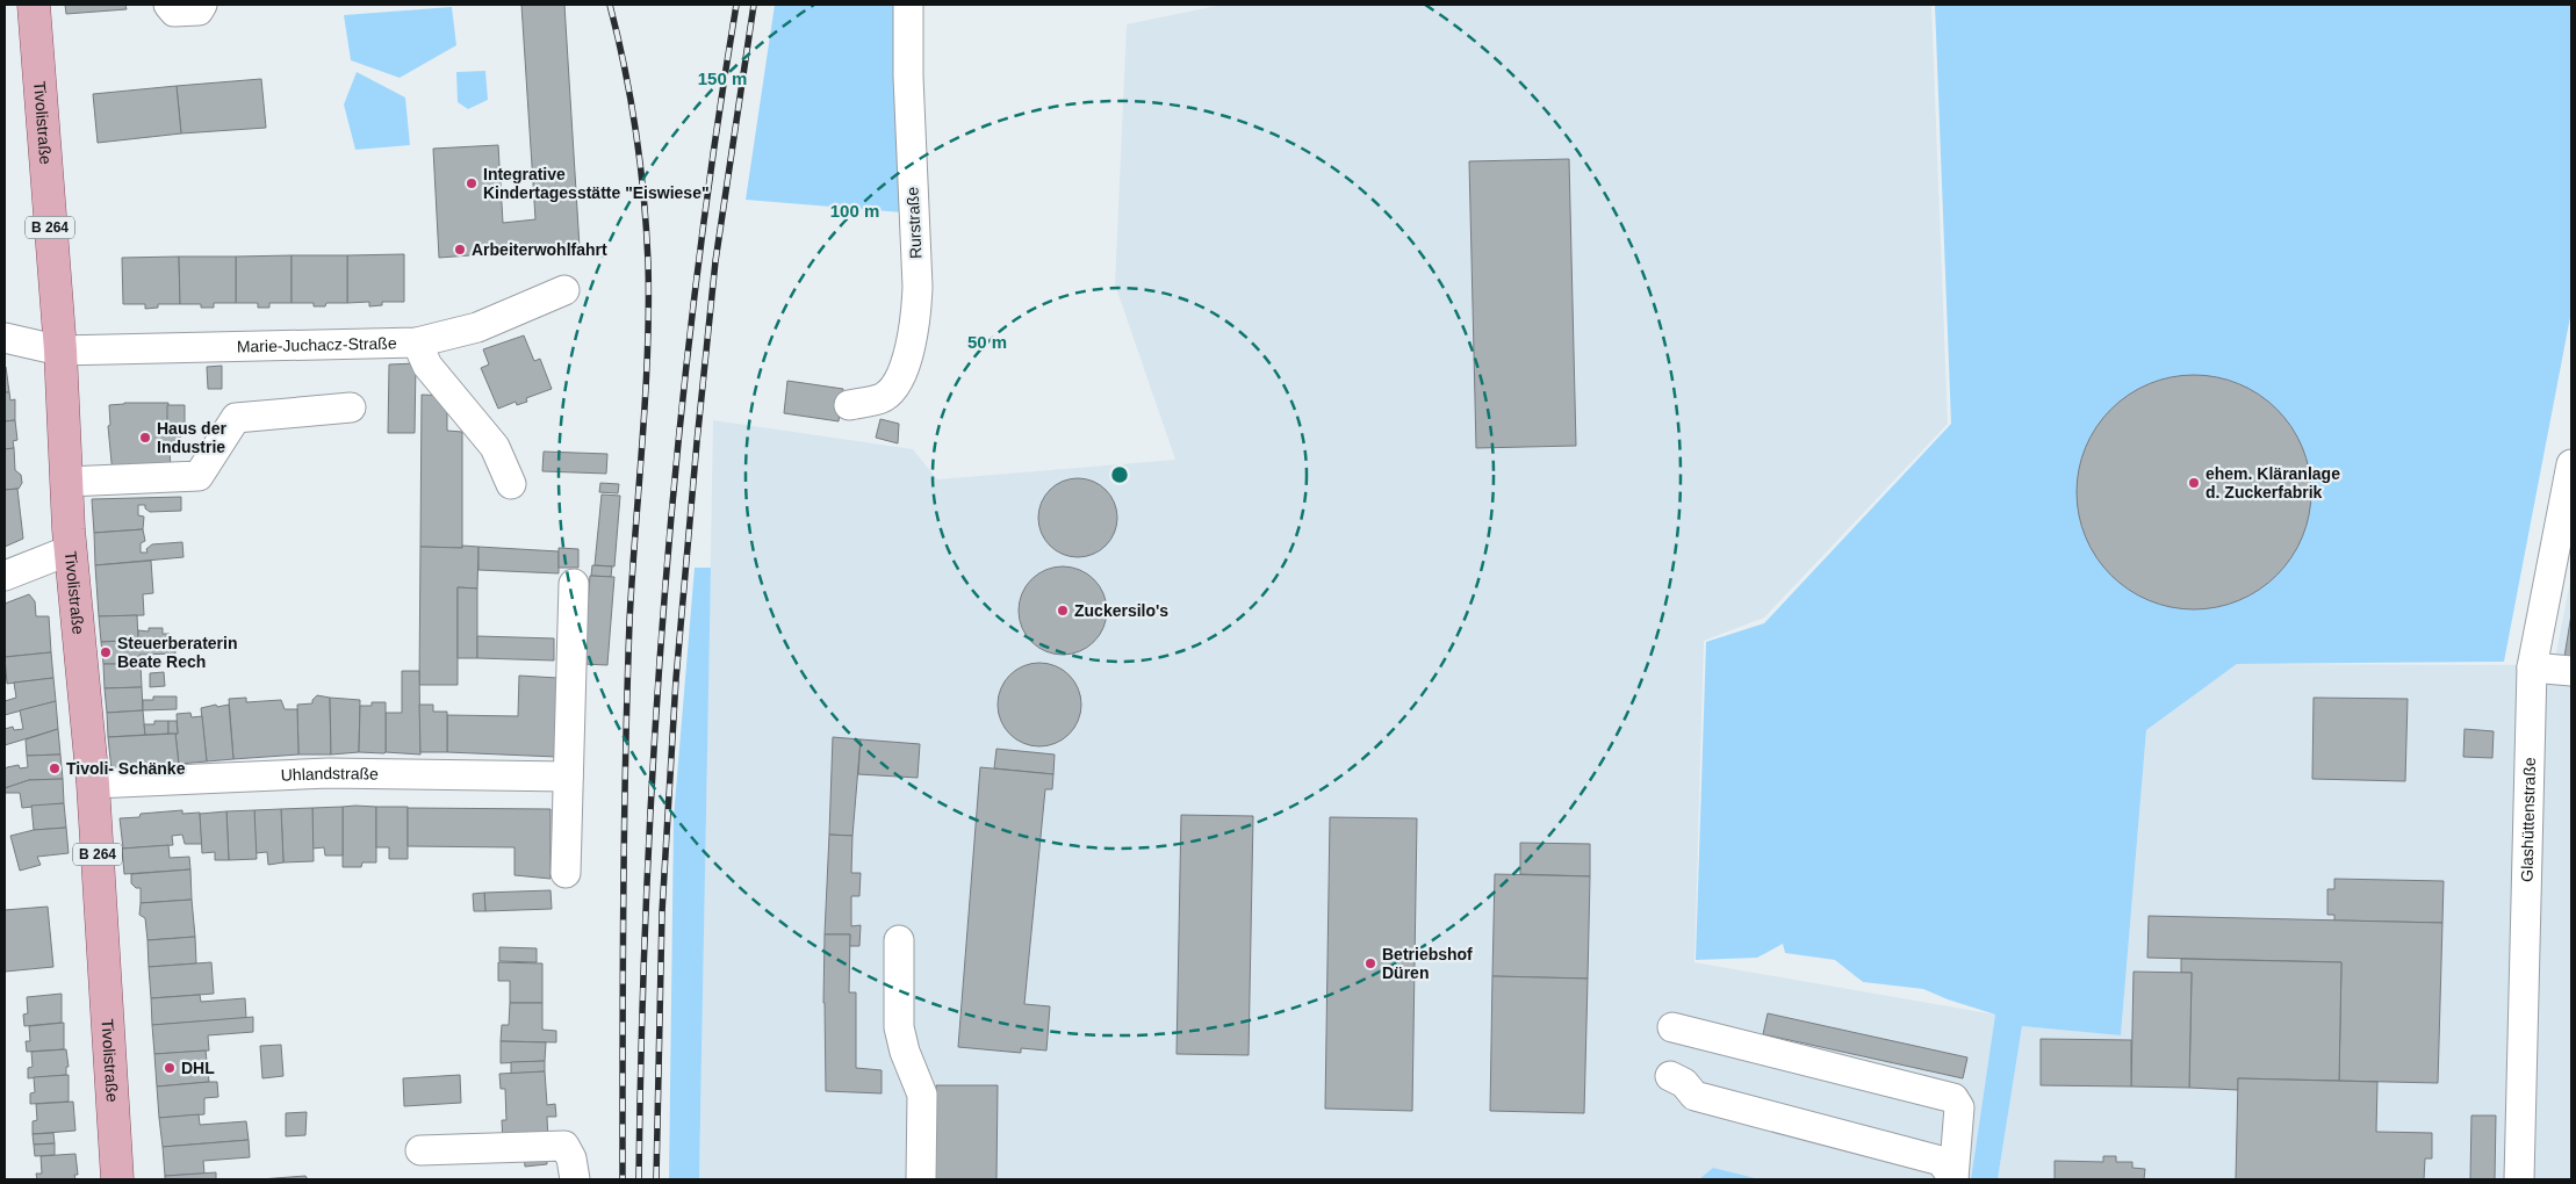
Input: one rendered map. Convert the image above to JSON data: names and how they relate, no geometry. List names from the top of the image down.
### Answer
{
  "streets": {
    "main road": ["Tivolistraße", "B 264"],
    "street": [
      "Rurstraße",
      "Marie-Juchacz-Straße",
      "Uhlandstraße",
      "Glashüttenstraße"
    ]
  },
  "crossings": [
    ["Tivolistraße", "Marie-Juchacz-Straße"],
    ["Tivolistraße", "Uhlandstraße"]
  ],
  "places": [
    "Integrative Kindertagesstätte \"Eiswiese\"",
    "Arbeiterwohlfahrt",
    "Haus der Industrie",
    "ehem. Kläranlage d. Zuckerfabrik",
    "Zuckersilo's",
    "Steuerberaterin Beate Rech",
    "Tivoli- Schänke",
    "Betriebshof Düren",
    "DHL"
  ],
  "rings": ["150 m", "100 m", "50 m"]
}
